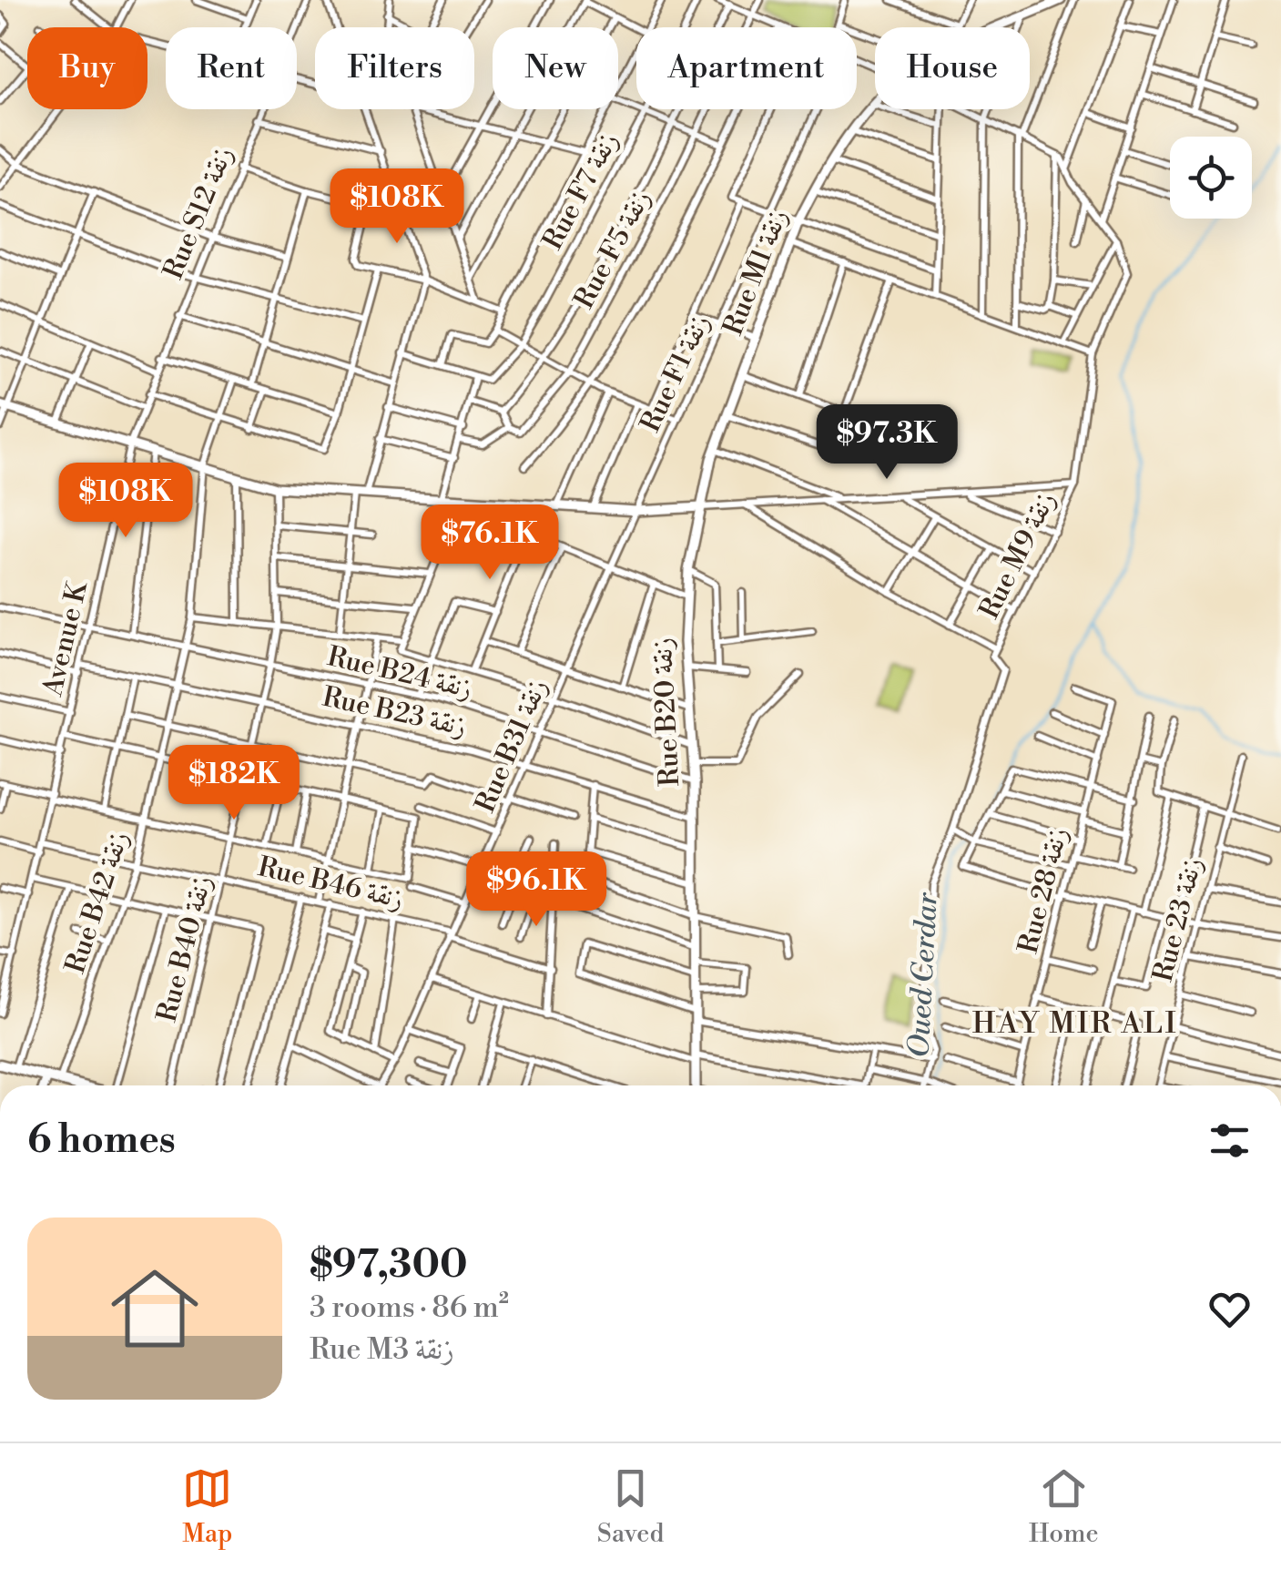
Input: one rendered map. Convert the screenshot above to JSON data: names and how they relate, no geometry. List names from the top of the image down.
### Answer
{
  "streets": {
    "street": [
      "Rue F7 زنقة",
      "Rue S12 زنقة",
      "Rue F5 زنقة",
      "Rue M1 زنقة",
      "Rue F1 زنقة",
      "Rue M9 زنقة",
      "Avenue K",
      "Rue B24 زنقة",
      "Rue B23 زنقة",
      "Rue B20 زنقة",
      "Rue B31 زنقة",
      "Rue B46 زنقة",
      "Rue 28 زنقة",
      "Rue B42 زنقة",
      "Rue 23 زنقة",
      "Rue B40 زنقة"
    ]
  },
  "crossings": [
    ["Rue S12 زنقة", "Avenue K"],
    ["Rue M1 زنقة", "Rue B20 زنقة"],
    ["Rue F1 زنقة", "Rue B31 زنقة"],
    ["Avenue K", "Rue B24 زنقة"],
    ["Avenue K", "Rue B23 زنقة"],
    ["Avenue K", "Rue B46 زنقة"],
    ["Rue B24 زنقة", "Rue B20 زنقة"],
    ["Rue B24 زنقة", "Rue B31 زنقة"],
    ["Rue B24 زنقة", "Rue B42 زنقة"],
    ["Rue B24 زنقة", "Rue B40 زنقة"],
    ["Rue B23 زنقة", "Rue B20 زنقة"],
    ["Rue B23 زنقة", "Rue B31 زنقة"],
    ["Rue B23 زنقة", "Rue B42 زنقة"],
    ["Rue B23 زنقة", "Rue B40 زنقة"],
    ["Rue B31 زنقة", "Rue B46 زنقة"],
    ["Rue B46 زنقة", "Rue B42 زنقة"],
    ["Rue B46 زنقة", "Rue B40 زنقة"]
  ],
  "districts": ["HAY MIR ALI"],
  "water": ["Oued Cerdar"],
  "page": {
    "chip": [
      "Buy",
      "Rent",
      "Filters",
      "New",
      "Apartment",
      "House"
    ],
    "price": [
      "$108K",
      "$97.3K",
      "$108K",
      "$76.1K",
      "$182K",
      "$96.1K"
    ],
    "heading": "6 homes",
    "list": [
      {
        "name": "$97,300",
        "note": "3 rooms · 86 m² · Rue M3 زنقة"
      }
    ],
    "tabs": ["Map", "Saved", "Home"]
  }
}
